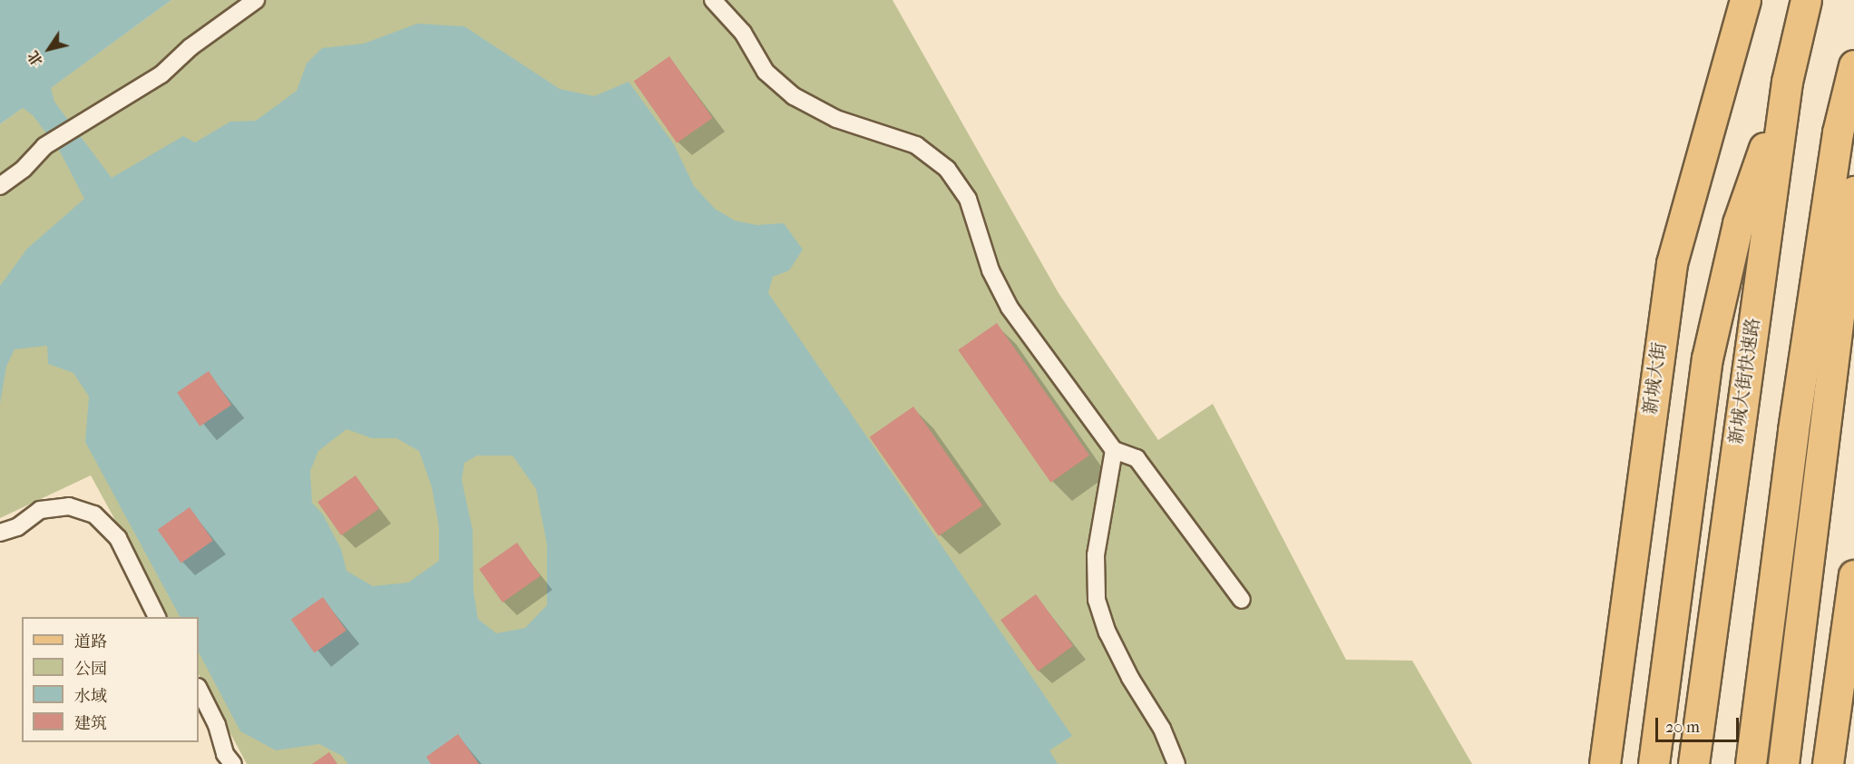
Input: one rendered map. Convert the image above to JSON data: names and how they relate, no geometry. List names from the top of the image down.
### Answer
{
  "streets": {
    "main road": ["新城大街", "新城大街快速路"]
  },
  "legend": [
    "道路",
    "公园",
    "水域",
    "建筑"
  ],
  "scale_bar": "20 m",
  "north": "bottom left"
}
